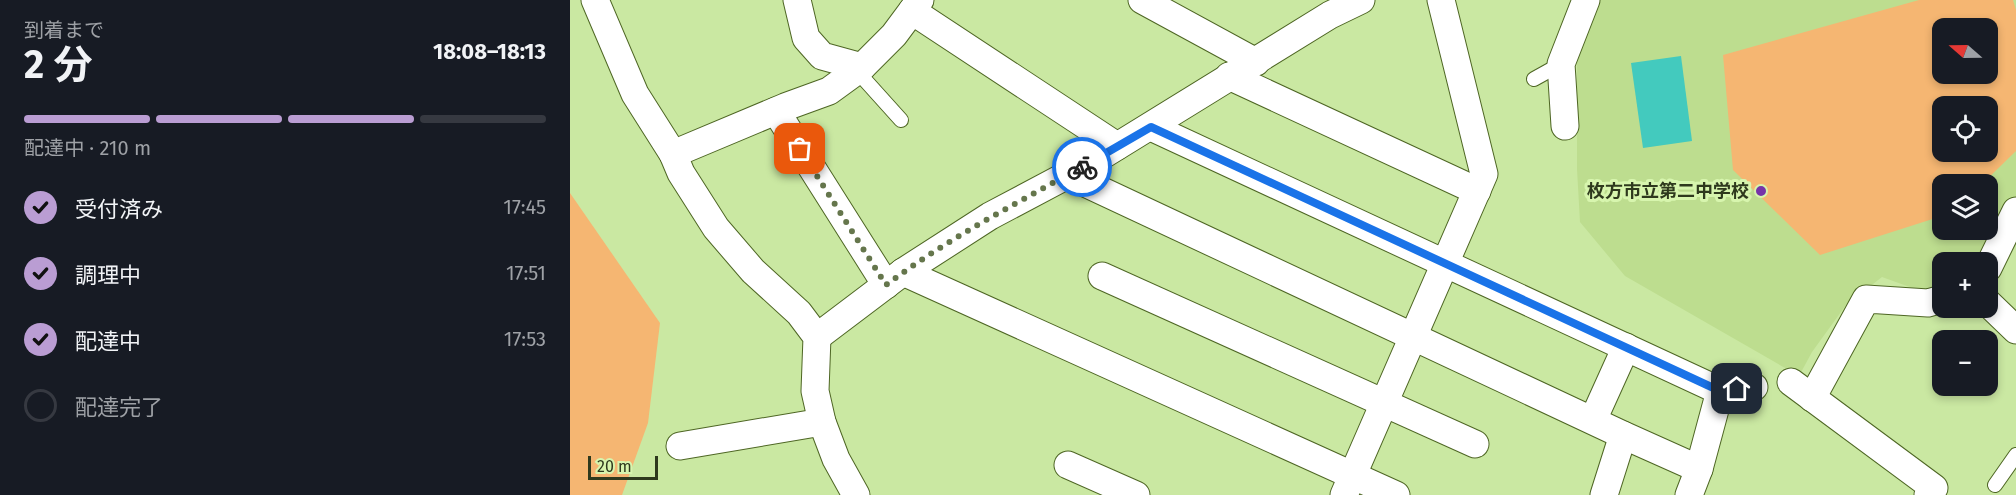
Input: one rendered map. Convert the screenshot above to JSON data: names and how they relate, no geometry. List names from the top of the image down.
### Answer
{
  "places": ["枚方市立第二中学校"],
  "scale_bar": "20 m",
  "north": "left",
  "page": {
    "heading": ["2 分", "到着まで", "18:08–18:13"],
    "map_buttons": ["+", "−"],
    "bar": "配達中 · 210 m",
    "list": [
      ["受付済み", "17:45"],
      ["調理中", "17:51"],
      ["配達中", "17:53"],
      "配達完了"
    ],
    "scale": "20 m"
  }
}
